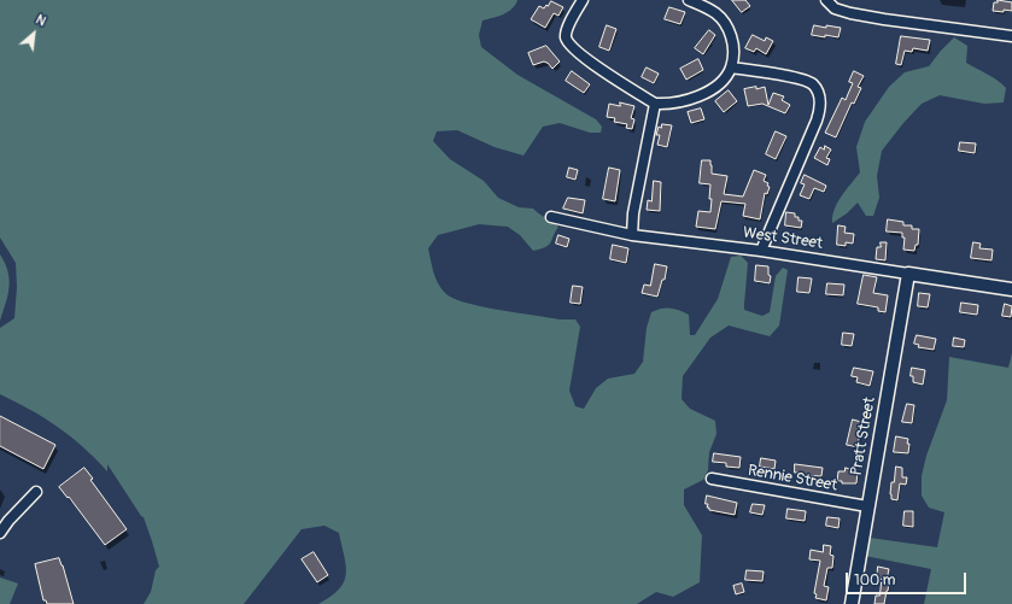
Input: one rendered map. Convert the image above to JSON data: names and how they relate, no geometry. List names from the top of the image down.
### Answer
{
  "streets": {
    "street": ["West Street", "Pratt Street", "Rennie Street"]
  },
  "crossings": [
    ["West Street", "Pratt Street"],
    ["Pratt Street", "Rennie Street"]
  ],
  "scale_bar": "100 m",
  "north": "top right"
}
